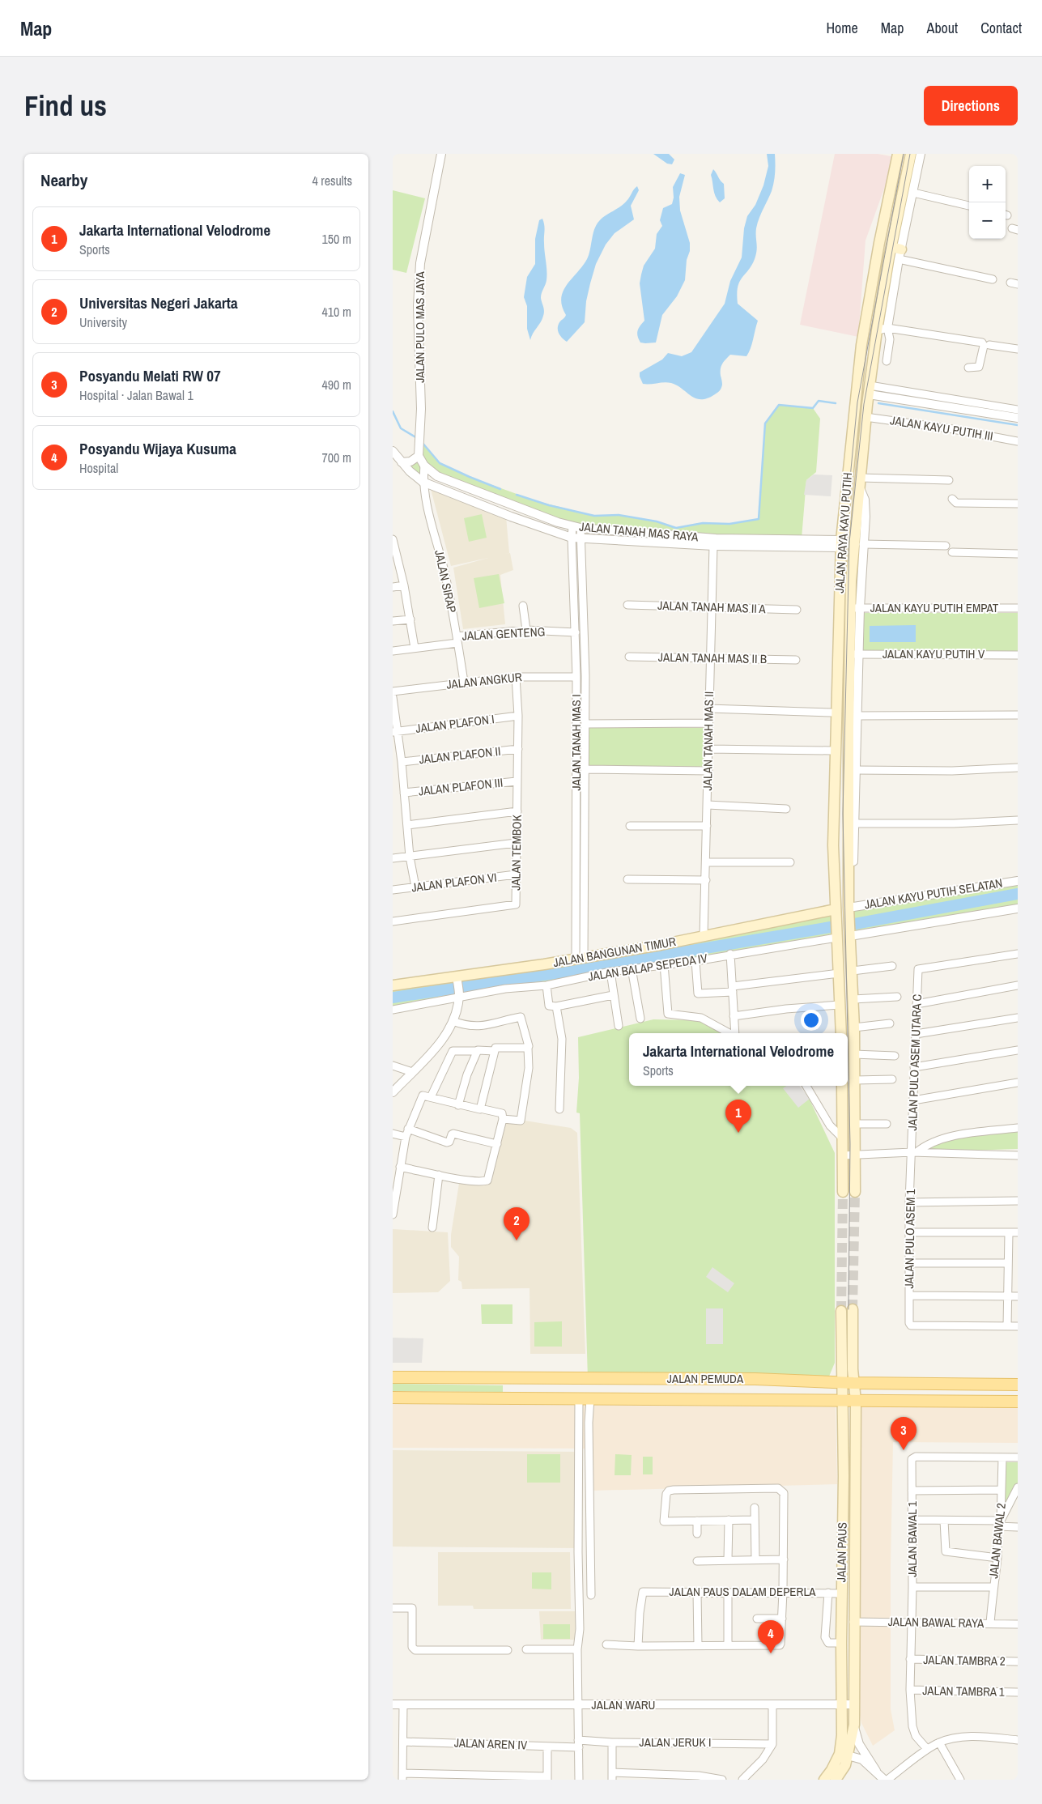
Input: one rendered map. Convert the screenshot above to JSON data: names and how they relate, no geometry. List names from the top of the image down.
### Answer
{
  "streets": {
    "main road": [
      "JALAN RAYA KAYU PUTIH",
      "JALAN BANGUNAN TIMUR",
      "JALAN PEMUDA",
      "JALAN PAUS"
    ],
    "street": [
      "JALAN PULO MAS JAYA",
      "JALAN KAYU PUTIH III",
      "JALAN TANAH MAS RAYA",
      "JALAN SIRAP",
      "JALAN TANAH MAS II A",
      "JALAN KAYU PUTIH EMPAT",
      "JALAN GENTENG",
      "JALAN KAYU PUTIH V",
      "JALAN TANAH MAS II B",
      "JALAN ANGKUR",
      "JALAN PLAFON I",
      "JALAN TANAH MAS II",
      "JALAN TANAH MAS I",
      "JALAN PLAFON II",
      "JALAN PLAFON III",
      "JALAN TEMBOK",
      "JALAN PLAFON VI",
      "JALAN KAYU PUTIH SELATAN",
      "JALAN BALAP SEPEDA IV",
      "JALAN PULO ASEM UTARA C",
      "JALAN PULO ASEM 1",
      "JALAN BAWAL 1",
      "JALAN BAWAL 2",
      "JALAN PAUS DALAM DEPERLA",
      "JALAN BAWAL RAYA",
      "JALAN TAMBRA 2",
      "JALAN TAMBRA 1",
      "JALAN WARU",
      "JALAN JERUK I",
      "JALAN AREN IV"
    ]
  },
  "crossings": [
    ["JALAN KAYU PUTIH III", "JALAN RAYA KAYU PUTIH"],
    ["JALAN TANAH MAS RAYA", "JALAN RAYA KAYU PUTIH"],
    ["JALAN TANAH MAS RAYA", "JALAN SIRAP"],
    ["JALAN TANAH MAS RAYA", "JALAN TANAH MAS II"],
    ["JALAN TANAH MAS RAYA", "JALAN TANAH MAS I"],
    ["JALAN RAYA KAYU PUTIH", "JALAN KAYU PUTIH EMPAT"],
    ["JALAN RAYA KAYU PUTIH", "JALAN KAYU PUTIH V"],
    ["JALAN RAYA KAYU PUTIH", "JALAN KAYU PUTIH SELATAN"],
    ["JALAN RAYA KAYU PUTIH", "JALAN BANGUNAN TIMUR"],
    ["JALAN RAYA KAYU PUTIH", "JALAN BALAP SEPEDA IV"],
    ["JALAN SIRAP", "JALAN GENTENG"],
    ["JALAN SIRAP", "JALAN ANGKUR"],
    ["JALAN TANAH MAS II A", "JALAN TANAH MAS II"],
    ["JALAN GENTENG", "JALAN TANAH MAS I"],
    ["JALAN TANAH MAS II B", "JALAN TANAH MAS II"],
    ["JALAN ANGKUR", "JALAN TANAH MAS I"],
    ["JALAN ANGKUR", "JALAN TEMBOK"],
    ["JALAN PLAFON I", "JALAN TEMBOK"],
    ["JALAN TANAH MAS II", "JALAN BANGUNAN TIMUR"],
    ["JALAN TANAH MAS I", "JALAN BANGUNAN TIMUR"],
    ["JALAN PLAFON II", "JALAN TEMBOK"],
    ["JALAN PLAFON III", "JALAN TEMBOK"],
    ["JALAN TEMBOK", "JALAN PLAFON VI"],
    ["JALAN PULO ASEM UTARA C", "JALAN PULO ASEM 1"],
    ["JALAN PEMUDA", "JALAN PAUS"],
    ["JALAN BAWAL 1", "JALAN BAWAL 2"],
    ["JALAN BAWAL 1", "JALAN BAWAL RAYA"],
    ["JALAN BAWAL 1", "JALAN TAMBRA 2"],
    ["JALAN BAWAL 1", "JALAN TAMBRA 1"],
    ["JALAN BAWAL 2", "JALAN BAWAL RAYA"],
    ["JALAN PAUS", "JALAN PAUS DALAM DEPERLA"],
    ["JALAN PAUS", "JALAN BAWAL RAYA"],
    ["JALAN PAUS", "JALAN WARU"],
    ["JALAN JERUK I", "JALAN AREN IV"]
  ],
  "page": {
    "header": "Map",
    "nav": [
      "Home",
      "Map",
      "About",
      "Contact"
    ],
    "buttons": "Directions",
    "title": "Find us",
    "heading": ["Nearby", "4 results"],
    "map_buttons": ["+", "−"],
    "list": [
      {
        "mark": "1",
        "name": "Jakarta International Velodrome",
        "note": "Sports",
        "value": "150 m"
      },
      {
        "mark": "2",
        "name": "Universitas Negeri Jakarta",
        "note": "University",
        "value": "410 m"
      },
      {
        "mark": "3",
        "name": "Posyandu Melati RW 07",
        "note": "Hospital · Jalan Bawal 1",
        "value": "490 m"
      },
      {
        "mark": "4",
        "name": "Posyandu Wijaya Kusuma",
        "note": "Hospital",
        "value": "700 m"
      }
    ],
    "popup": ["Jakarta International Velodrome", "Sports"],
    "pins": [
      "1",
      "2",
      "3",
      "4"
    ]
  }
}
